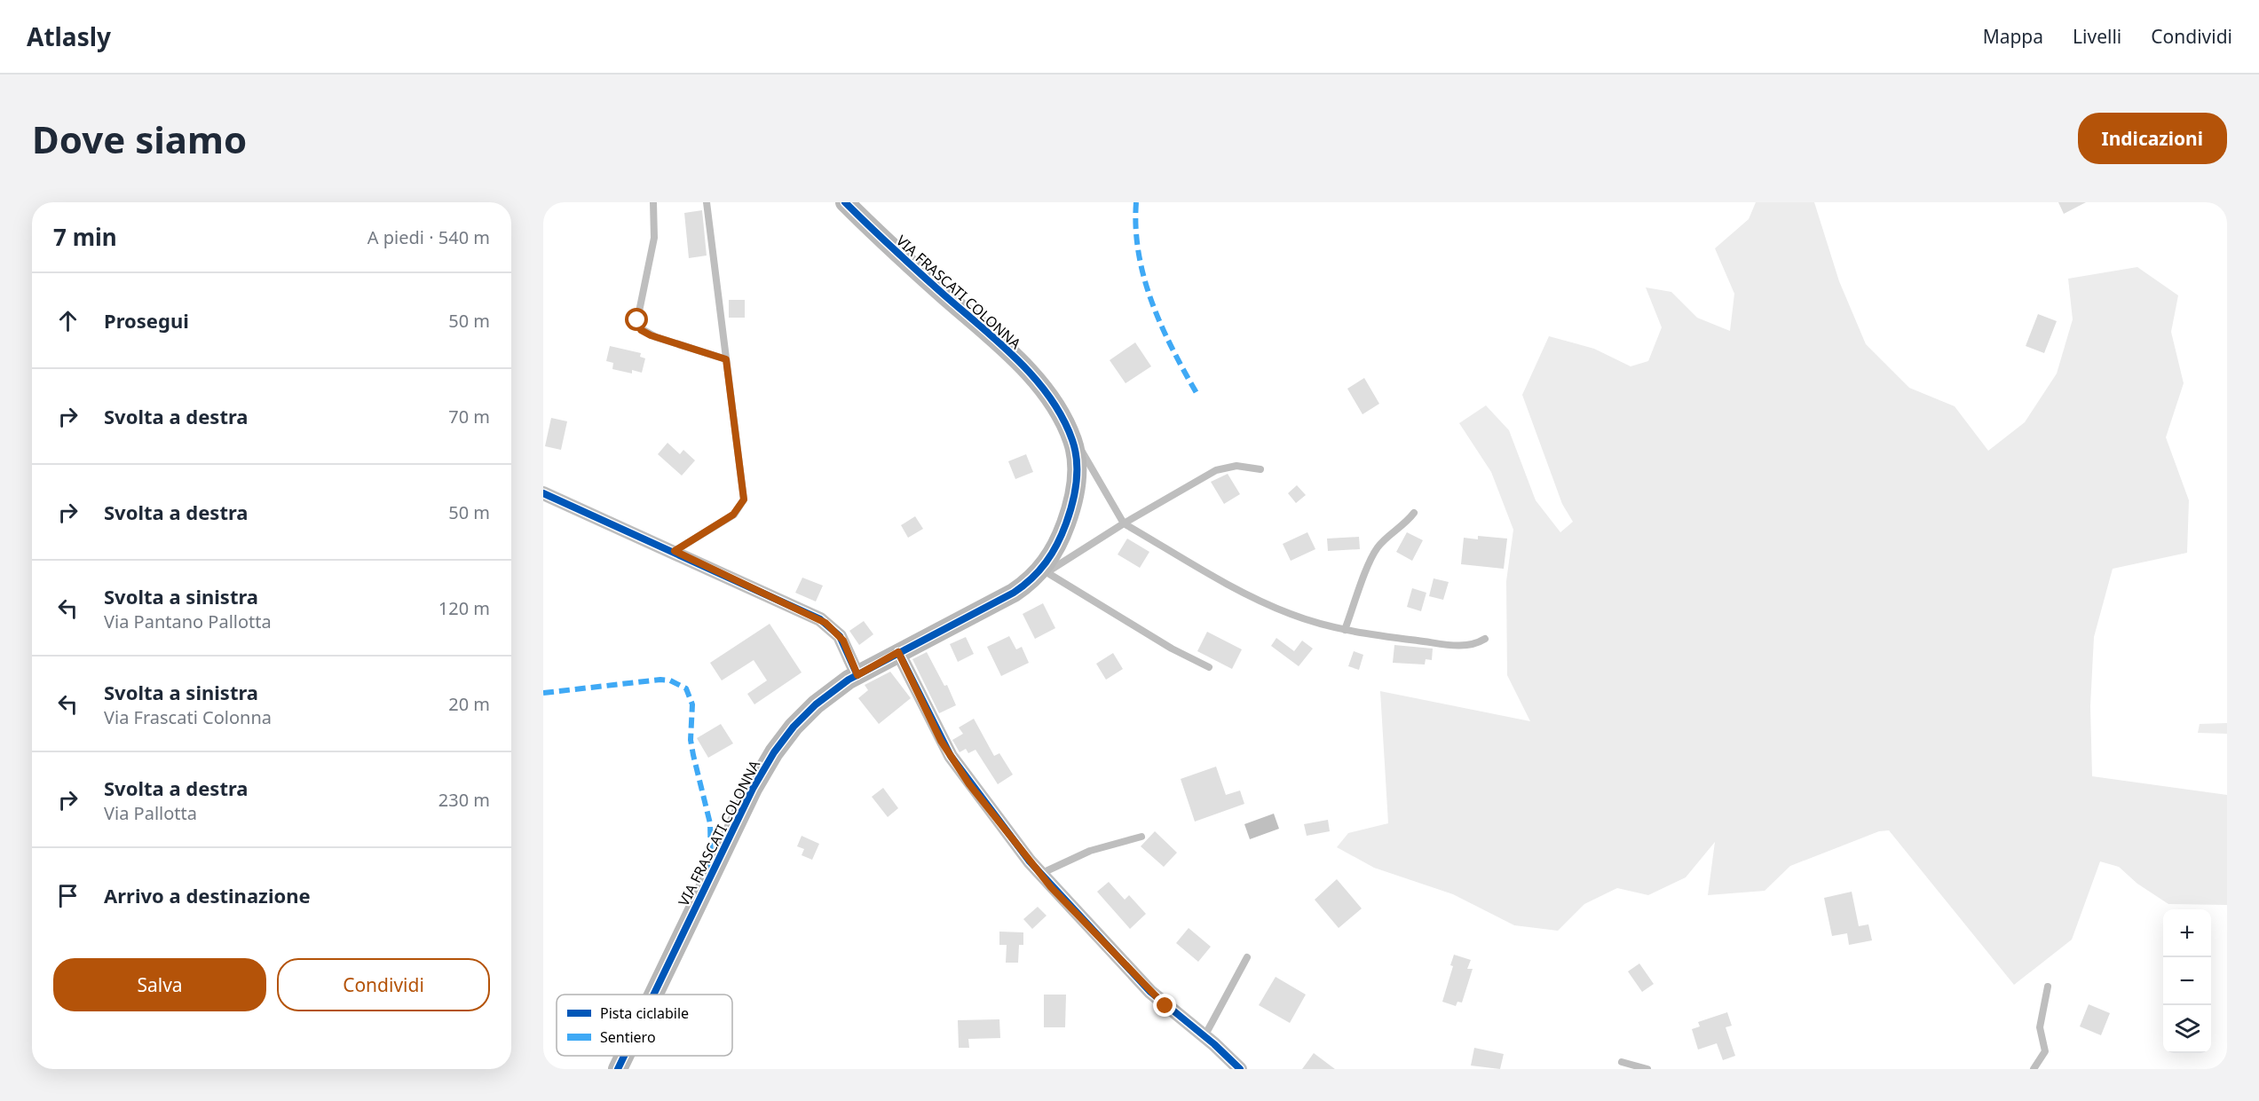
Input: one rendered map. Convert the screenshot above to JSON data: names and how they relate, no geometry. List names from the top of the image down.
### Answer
{
  "streets": {
    "street": ["VIA FRASCATI COLONNA"]
  },
  "legend": ["Pista ciclabile", "Sentiero"],
  "page": {
    "header": "Atlasly",
    "nav": ["Mappa", "Livelli", "Condividi"],
    "buttons": [
      "Indicazioni",
      ["Salva", "Condividi"]
    ],
    "title": "Dove siamo",
    "heading": ["7 min", "A piedi · 540 m"],
    "list": [
      ["Prosegui", "50 m"],
      ["Svolta a destra", "70 m"],
      ["Svolta a destra", "50 m"],
      ["Svolta a sinistra", "Via Pantano Pallotta", "120 m"],
      ["Svolta a sinistra", "Via Frascati Colonna", "20 m"],
      ["Svolta a destra", "Via Pallotta", "230 m"],
      "Arrivo a destinazione"
    ],
    "map_buttons": ["+", "−"]
  }
}
